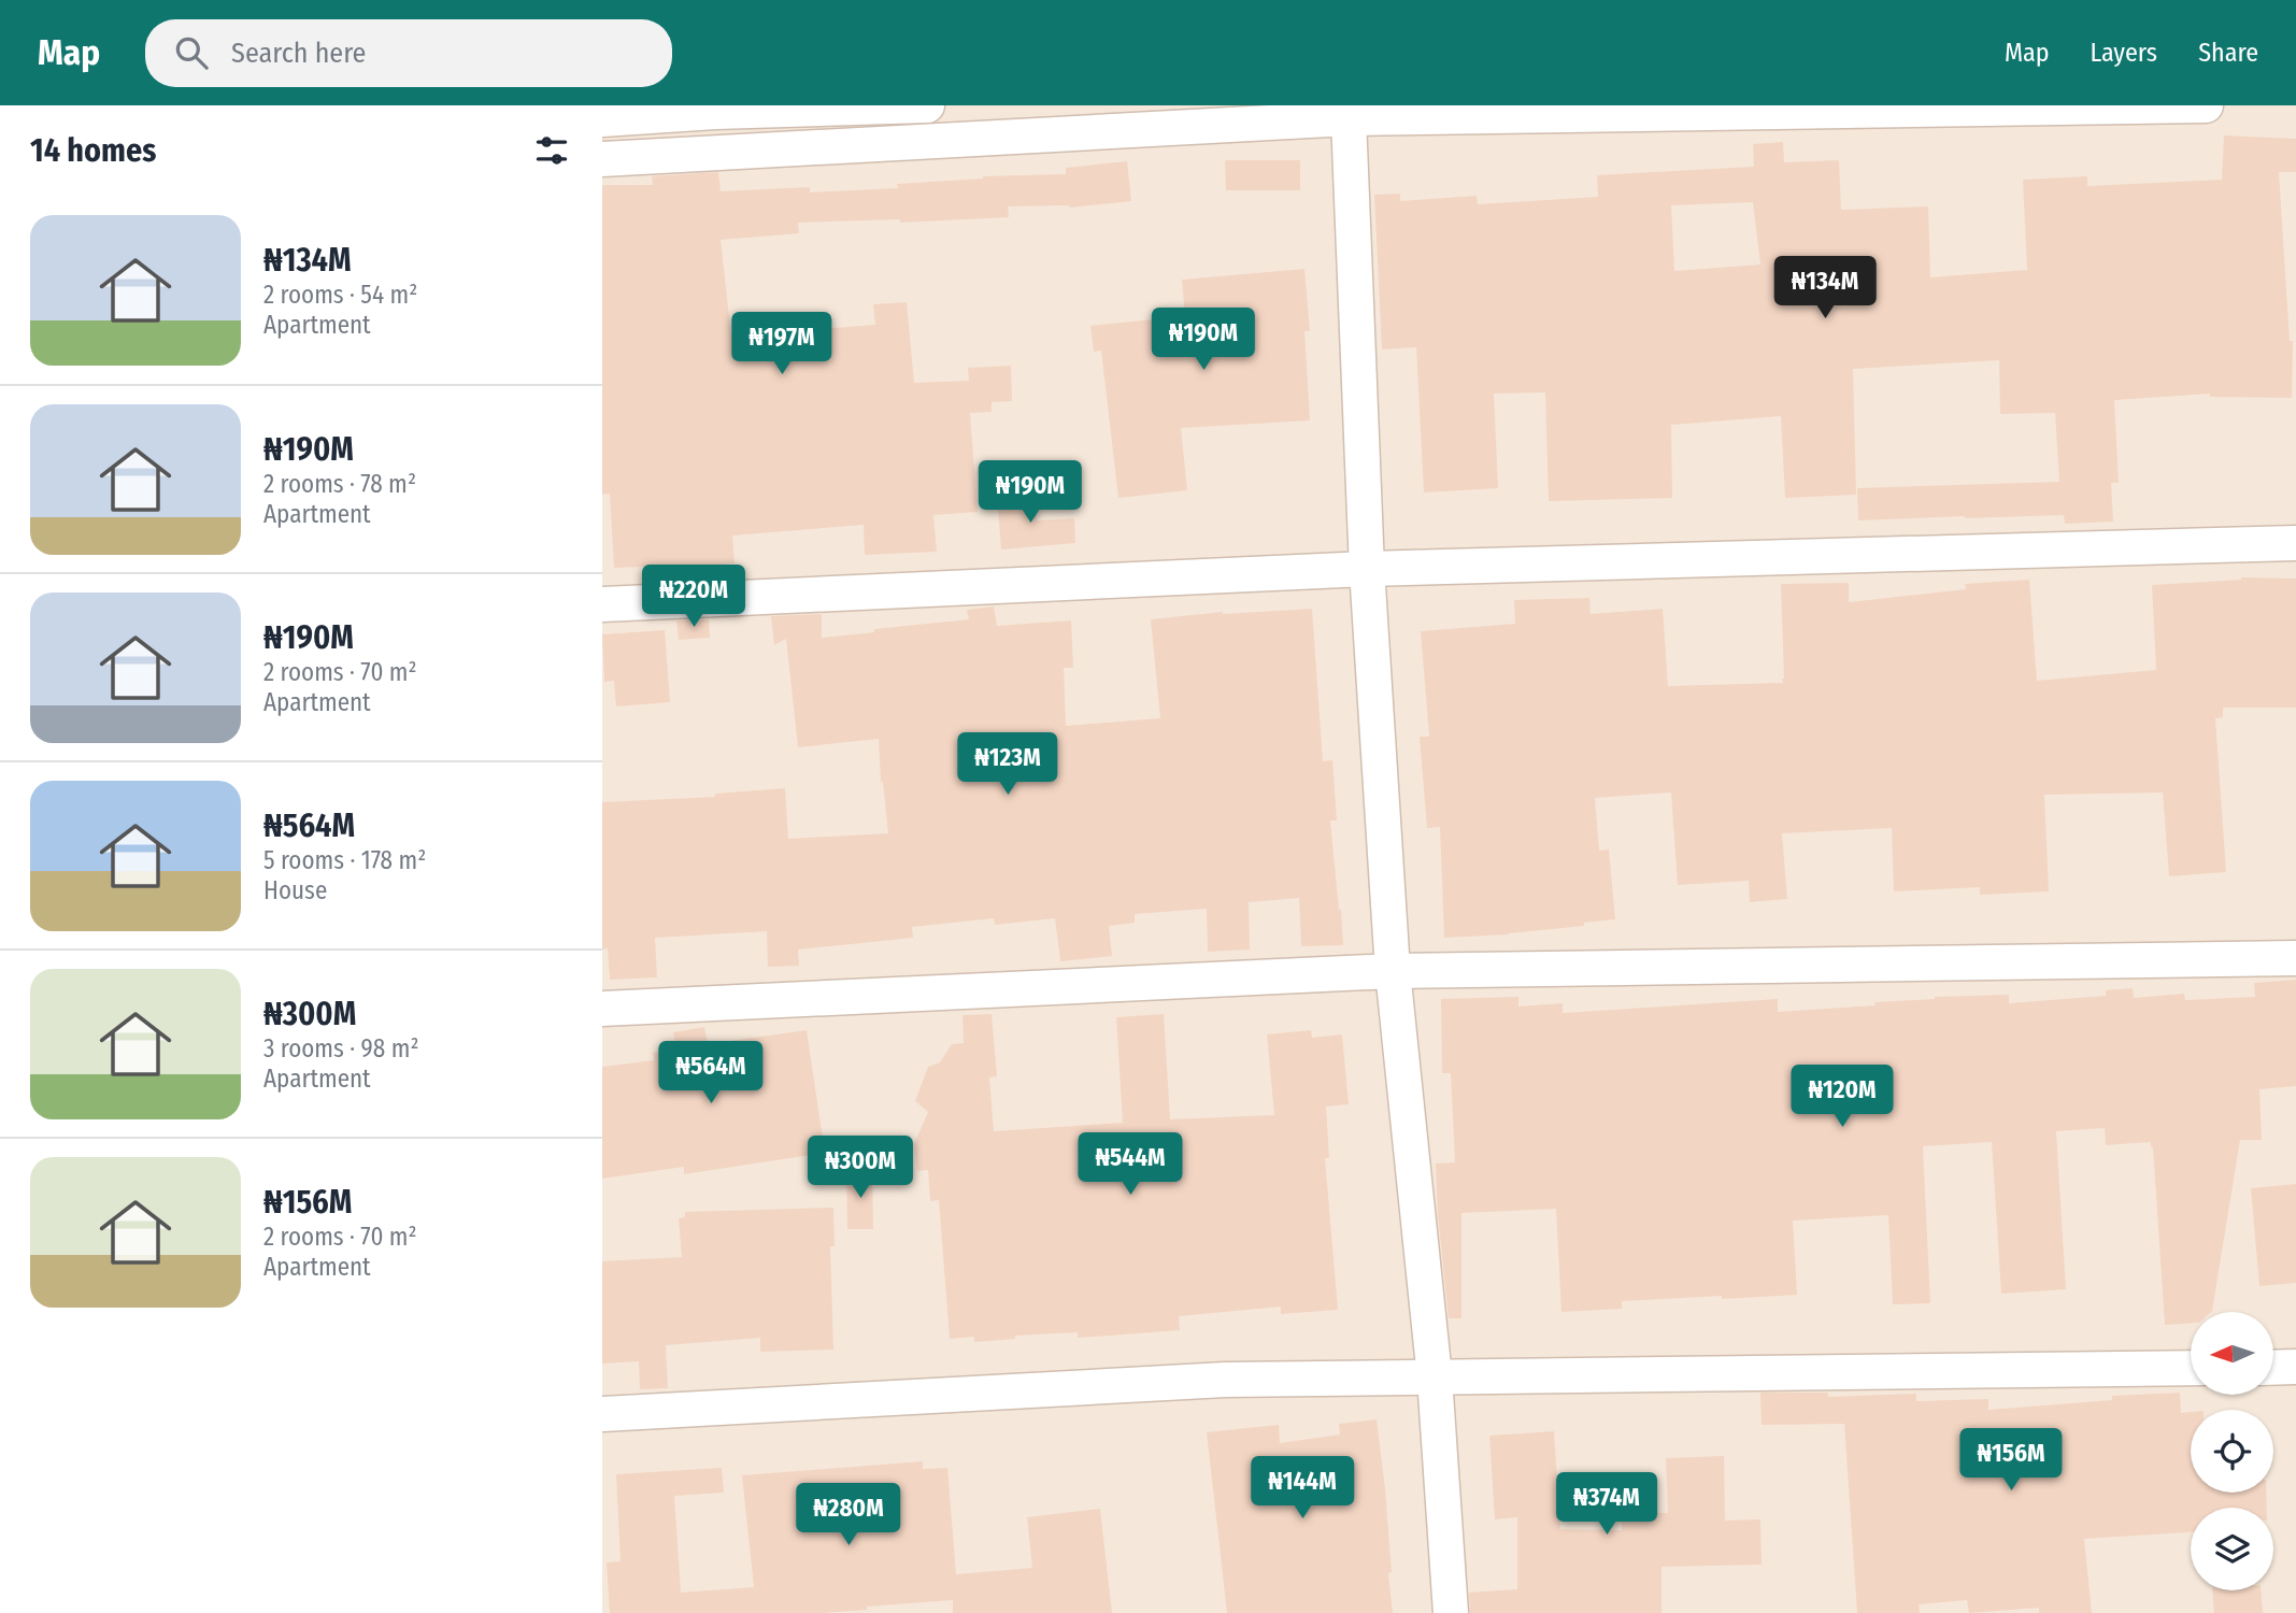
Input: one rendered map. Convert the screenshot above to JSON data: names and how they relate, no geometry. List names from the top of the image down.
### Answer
{
  "north": "left",
  "page": {
    "header": "Map",
    "search": "Search here",
    "nav": ["Map", "Layers", "Share"],
    "heading": "14 homes",
    "list": [
      {
        "name": "₦134M",
        "note": "2 rooms · 54 m² · Apartment"
      },
      {
        "name": "₦190M",
        "note": "2 rooms · 78 m² · Apartment"
      },
      {
        "name": "₦190M",
        "note": "2 rooms · 70 m² · Apartment"
      },
      {
        "name": "₦564M",
        "note": "5 rooms · 178 m² · House"
      },
      {
        "name": "₦300M",
        "note": "3 rooms · 98 m² · Apartment"
      },
      {
        "name": "₦156M",
        "note": "2 rooms · 70 m² · Apartment"
      }
    ],
    "price": [
      "₦134M",
      "₦190M",
      "₦197M",
      "₦190M",
      "₦220M",
      "₦123M",
      "₦564M",
      "₦120M",
      "₦544M",
      "₦300M",
      "₦156M",
      "₦144M",
      "₦374M",
      "₦280M"
    ]
  }
}
